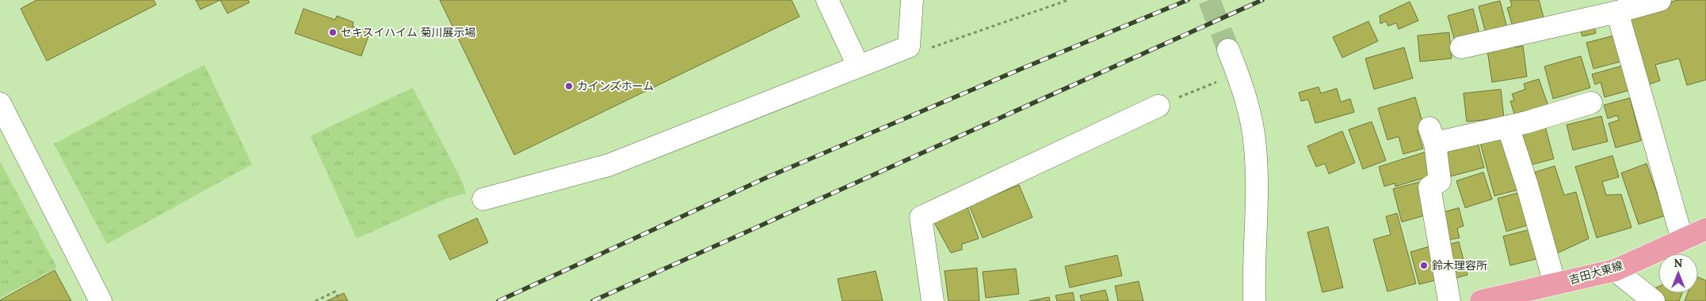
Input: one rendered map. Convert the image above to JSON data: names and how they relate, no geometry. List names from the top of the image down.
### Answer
{
  "streets": {
    "main road": ["吉田大東線"]
  },
  "places": ["セキスイハイム 菊川展示場", "カインズホーム", "鈴木理容所"],
  "north": "top"
}
